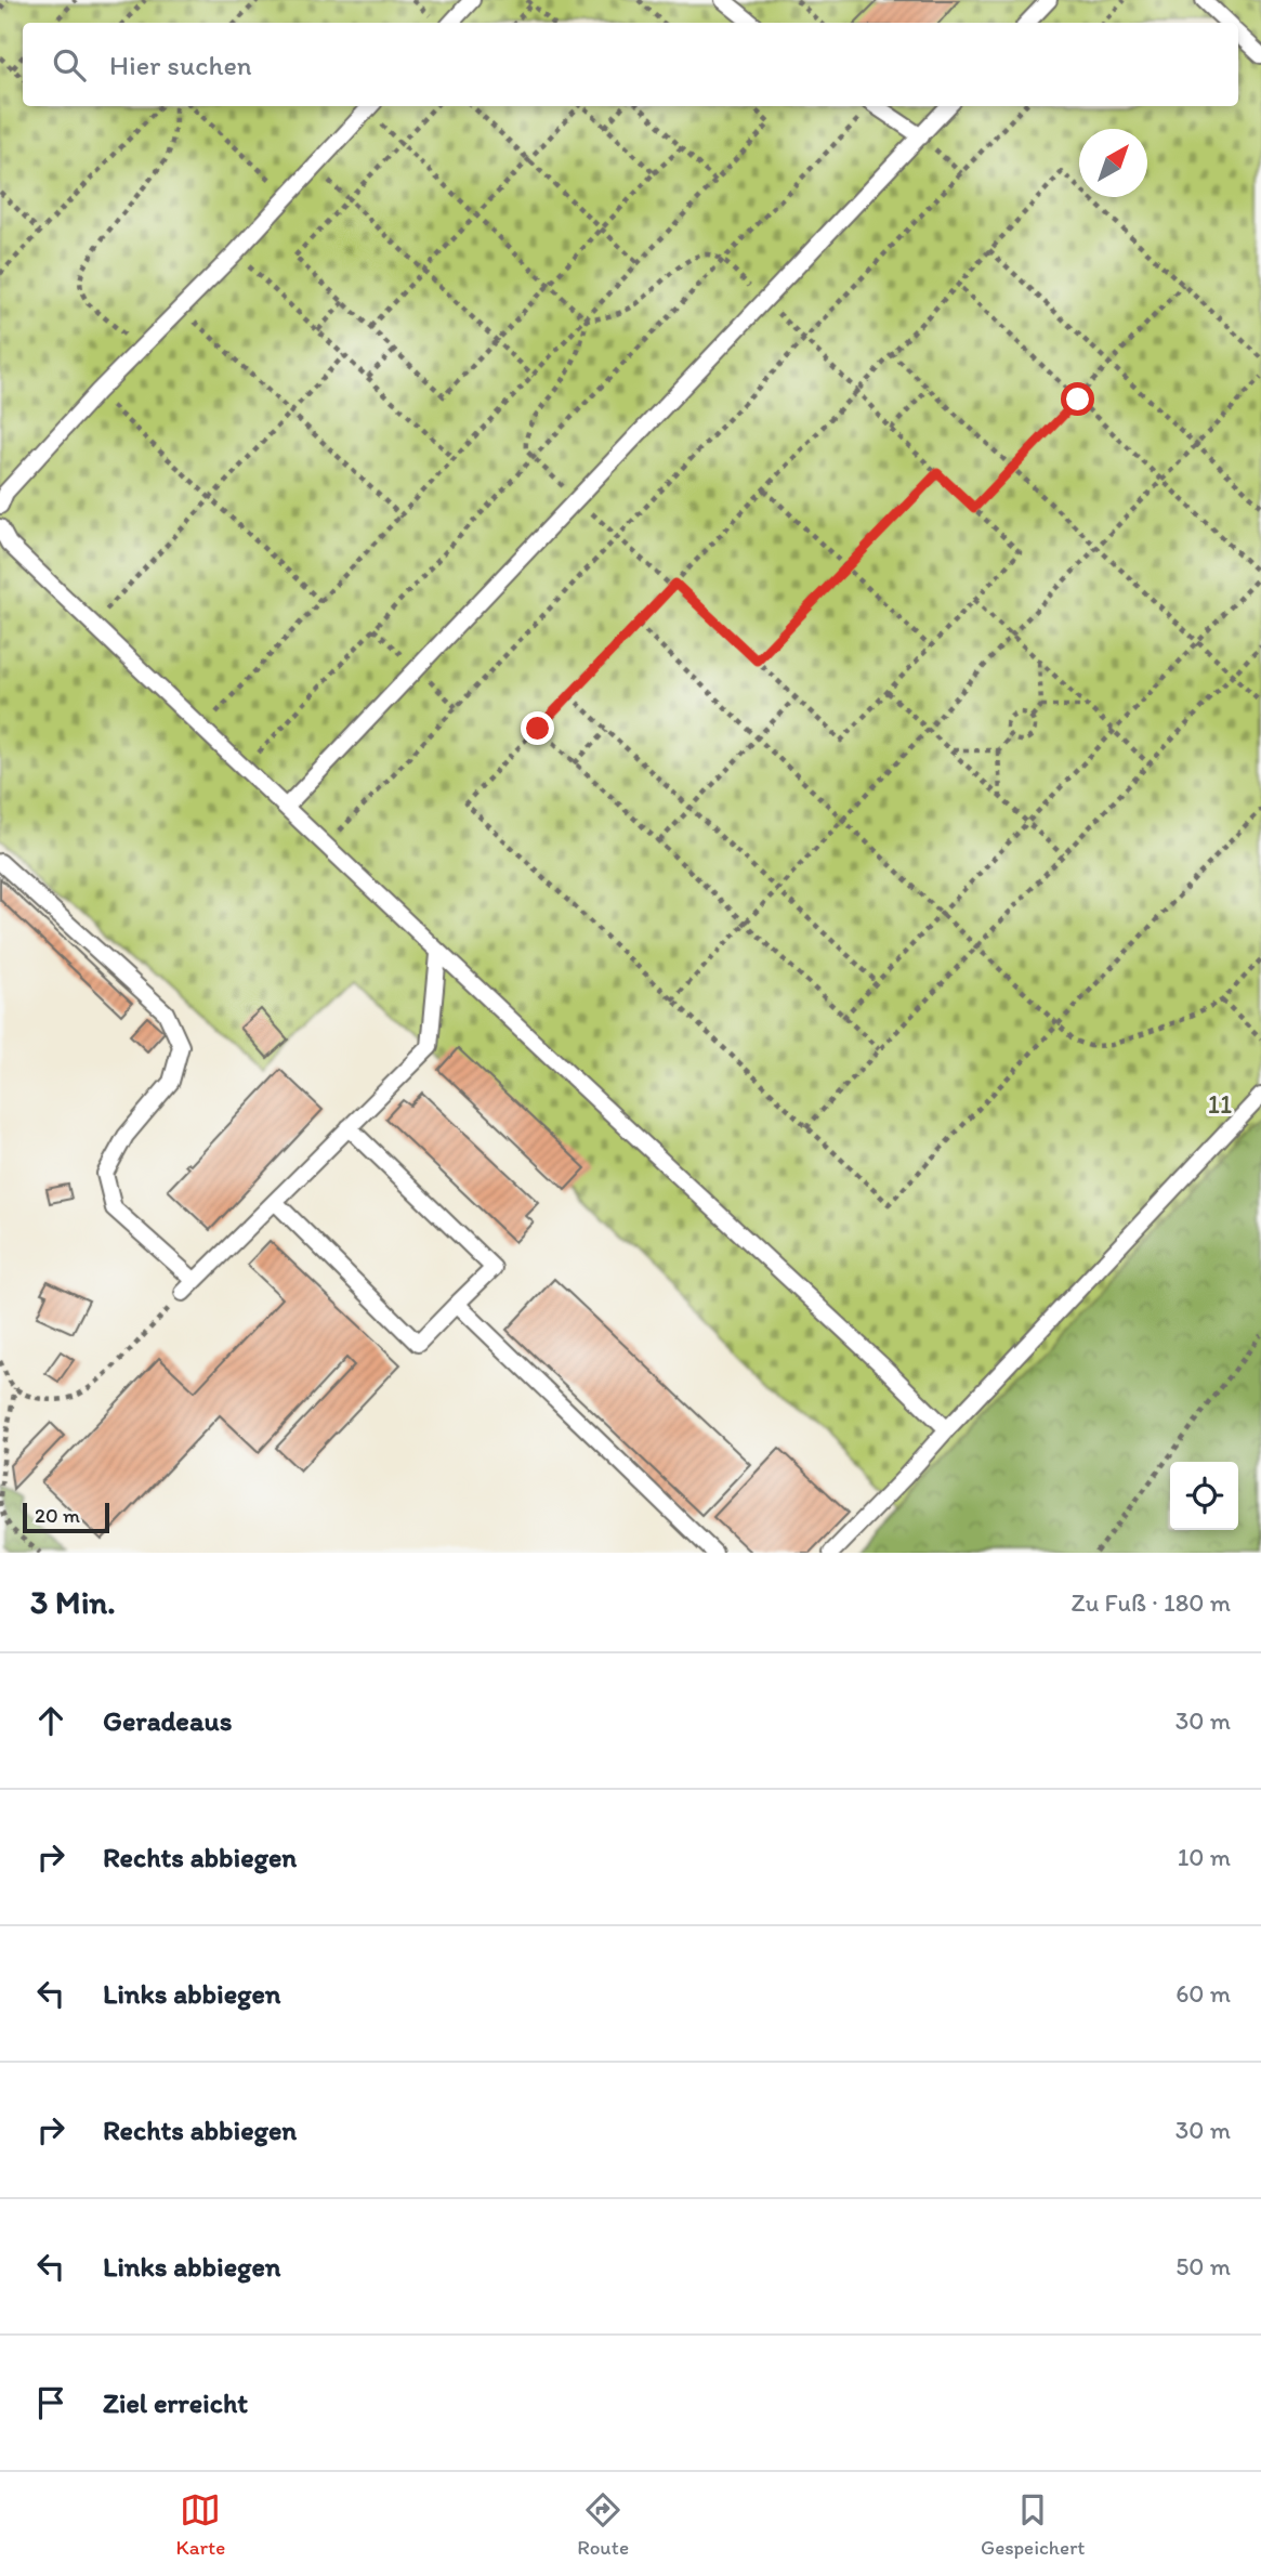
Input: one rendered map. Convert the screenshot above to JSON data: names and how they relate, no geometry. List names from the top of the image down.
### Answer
{
  "parks": ["11"],
  "scale_bar": "20 m",
  "north": "top right",
  "page": {
    "search": "Hier suchen",
    "scale": "20 m",
    "heading": ["3 Min.", "Zu Fuß · 180 m"],
    "list": [
      ["Geradeaus", "30 m"],
      ["Rechts abbiegen", "10 m"],
      ["Links abbiegen", "60 m"],
      ["Rechts abbiegen", "30 m"],
      ["Links abbiegen", "50 m"],
      "Ziel erreicht"
    ],
    "nav": ["Karte", "Route", "Gespeichert"]
  }
}
